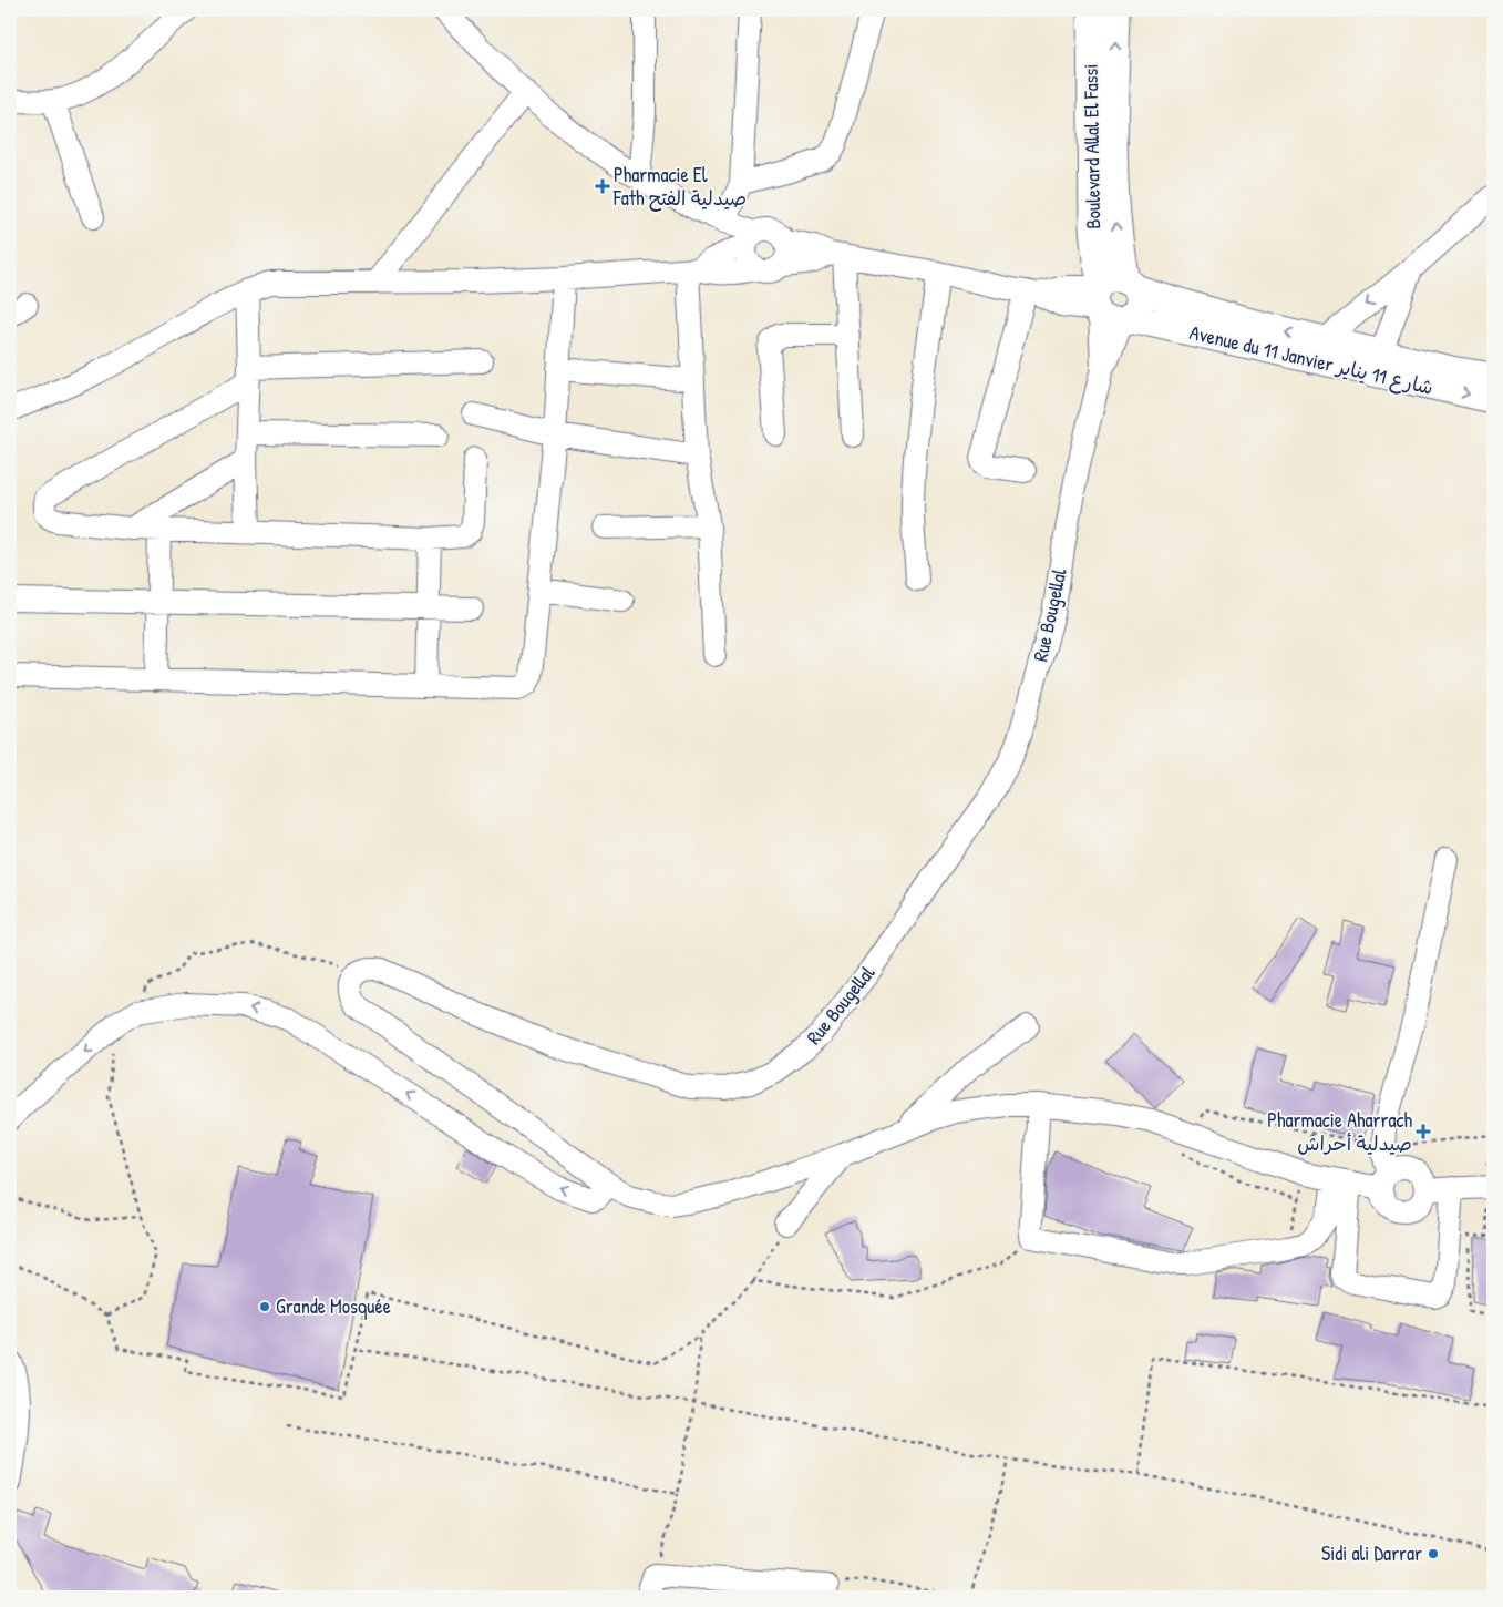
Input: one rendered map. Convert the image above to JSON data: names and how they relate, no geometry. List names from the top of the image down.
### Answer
{
  "streets": {
    "main road": ["Boulevard Allal El Fassi", "Avenue du 11 Janvier شارع 11 يناير"],
    "street": ["Rue Bougellal"]
  },
  "crossings": [
    ["Boulevard Allal El Fassi", "Avenue du 11 Janvier شارع 11 يناير"],
    ["Boulevard Allal El Fassi", "Rue Bougellal"],
    ["Avenue du 11 Janvier شارع 11 يناير", "Rue Bougellal"]
  ],
  "places": {
    "health": ["Pharmacie El Fath صيدلية الفتح", "Pharmacie Aharrach صيدلية أحراش"],
    "other": ["Grande Mosquée", "Sidi ali Darrar"]
  }
}
